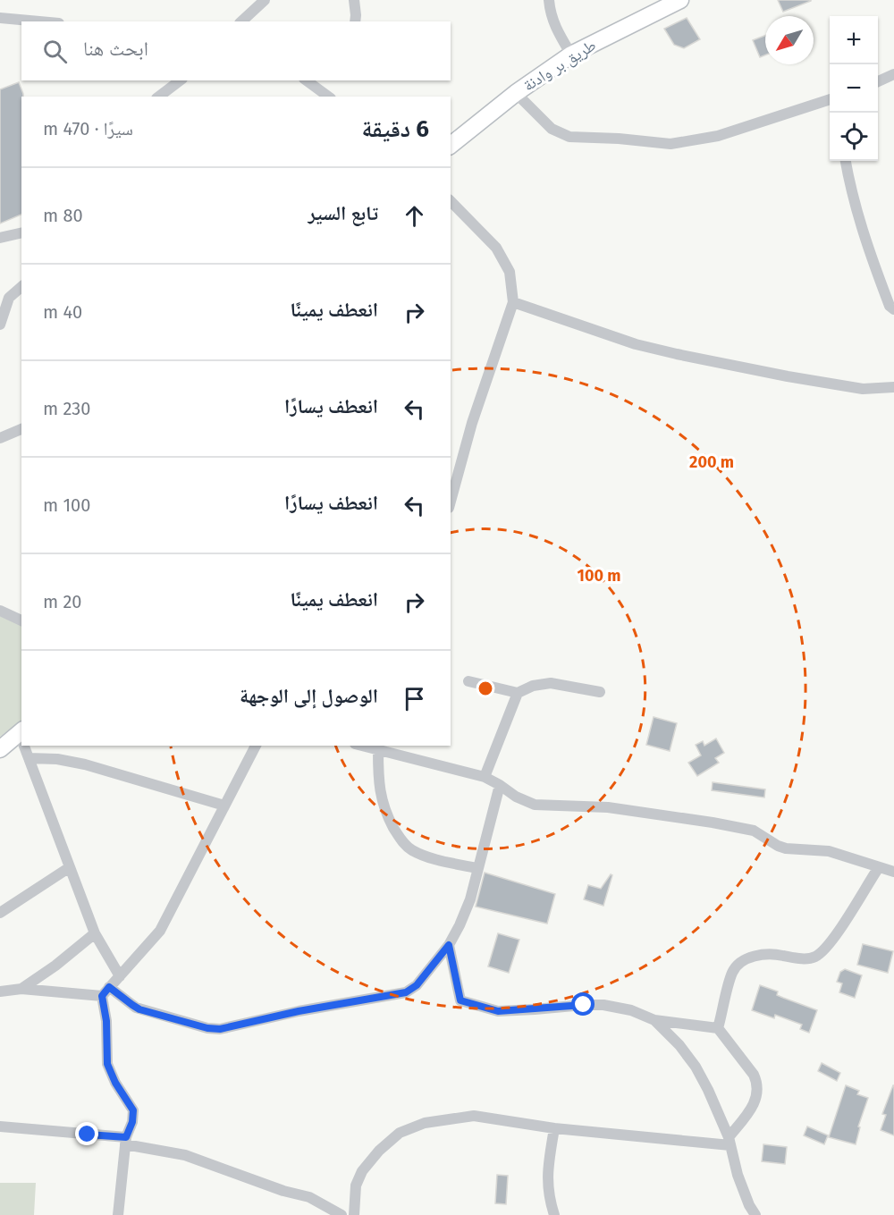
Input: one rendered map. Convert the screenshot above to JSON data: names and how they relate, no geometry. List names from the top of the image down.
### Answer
{
  "streets": {
    "street": ["طريق بر وادنة"]
  },
  "north": "bottom left",
  "page": {
    "map_buttons": ["+", "−"],
    "search": "ابحث هنا",
    "heading": ["6 دقيقة", "سيرًا · 470 m"],
    "list": [
      ["تابع السير", "80 m"],
      ["انعطف يمينًا", "40 m"],
      ["انعطف يسارًا", "230 m"],
      ["انعطف يسارًا", "100 m"],
      ["انعطف يمينًا", "20 m"],
      "الوصول إلى الوجهة"
    ]
  },
  "rings": ["200 m", "100 m"]
}
